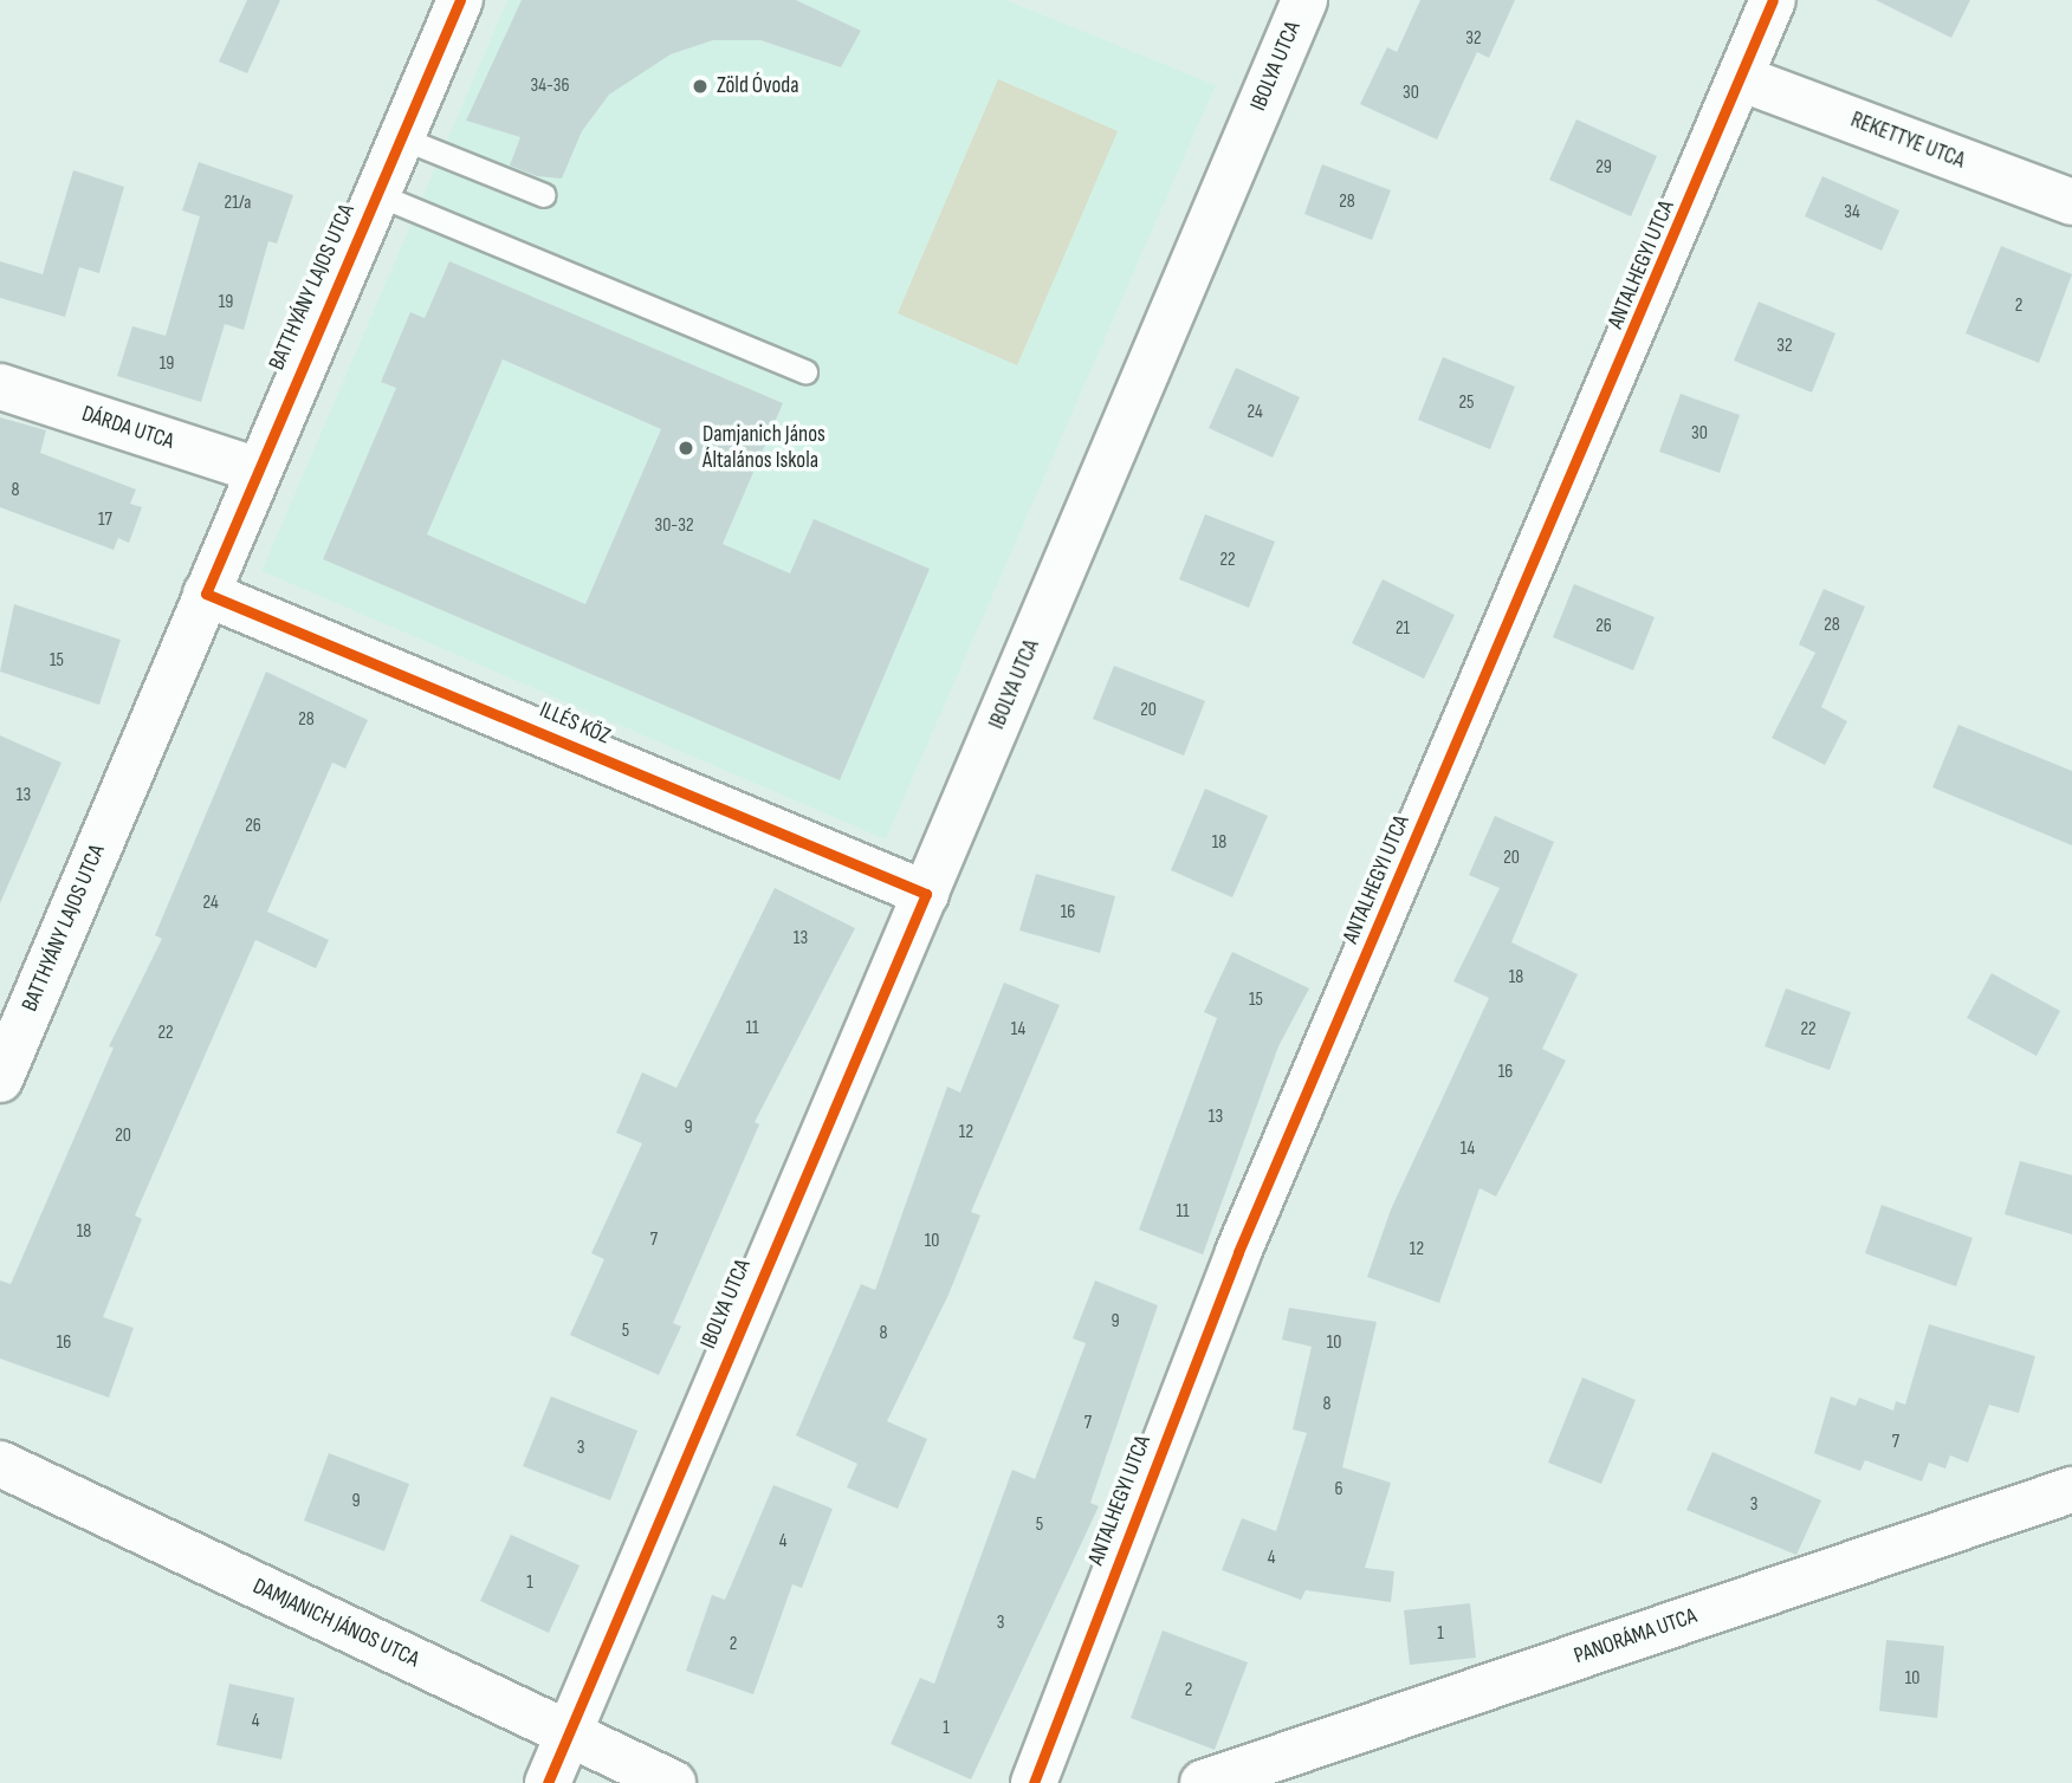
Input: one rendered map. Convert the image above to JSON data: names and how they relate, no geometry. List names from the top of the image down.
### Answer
{
  "streets": {
    "street": [
      "IBOLYA UTCA",
      "REKETTYE UTCA",
      "ANTALHEGYI UTCA",
      "BATTHYÁNY LAJOS UTCA",
      "DÁRDA UTCA",
      "ILLÉS KÖZ",
      "DAMJANICH JÁNOS UTCA",
      "PANORÁMA UTCA"
    ]
  },
  "crossings": [
    ["IBOLYA UTCA", "ILLÉS KÖZ"],
    ["IBOLYA UTCA", "DAMJANICH JÁNOS UTCA"],
    ["REKETTYE UTCA", "ANTALHEGYI UTCA"],
    ["BATTHYÁNY LAJOS UTCA", "DÁRDA UTCA"],
    ["BATTHYÁNY LAJOS UTCA", "ILLÉS KÖZ"]
  ],
  "places": ["Zöld Óvoda", "Damjanich János Általános Iskola"],
  "house_numbers": [
    "32",
    "34-36",
    "30",
    "29",
    "28",
    "21/a",
    "34",
    "19",
    "2",
    "32",
    "19",
    "25",
    "24",
    "30",
    "8",
    "17",
    "30-32",
    "22",
    "28",
    "26",
    "21",
    "15",
    "20",
    "28",
    "13",
    "26",
    "18",
    "20",
    "24",
    "16",
    "13",
    "18",
    "15",
    "11",
    "14",
    "22",
    "22",
    "16",
    "13",
    "9",
    "12",
    "20",
    "14",
    "11",
    "18",
    "7",
    "10",
    "12",
    "9",
    "5",
    "8",
    "16",
    "10",
    "8",
    "7",
    "7",
    "3",
    "6",
    "9",
    "3",
    "5",
    "4",
    "4",
    "1",
    "3",
    "1",
    "2",
    "10",
    "2",
    "4",
    "1"
  ]
}
